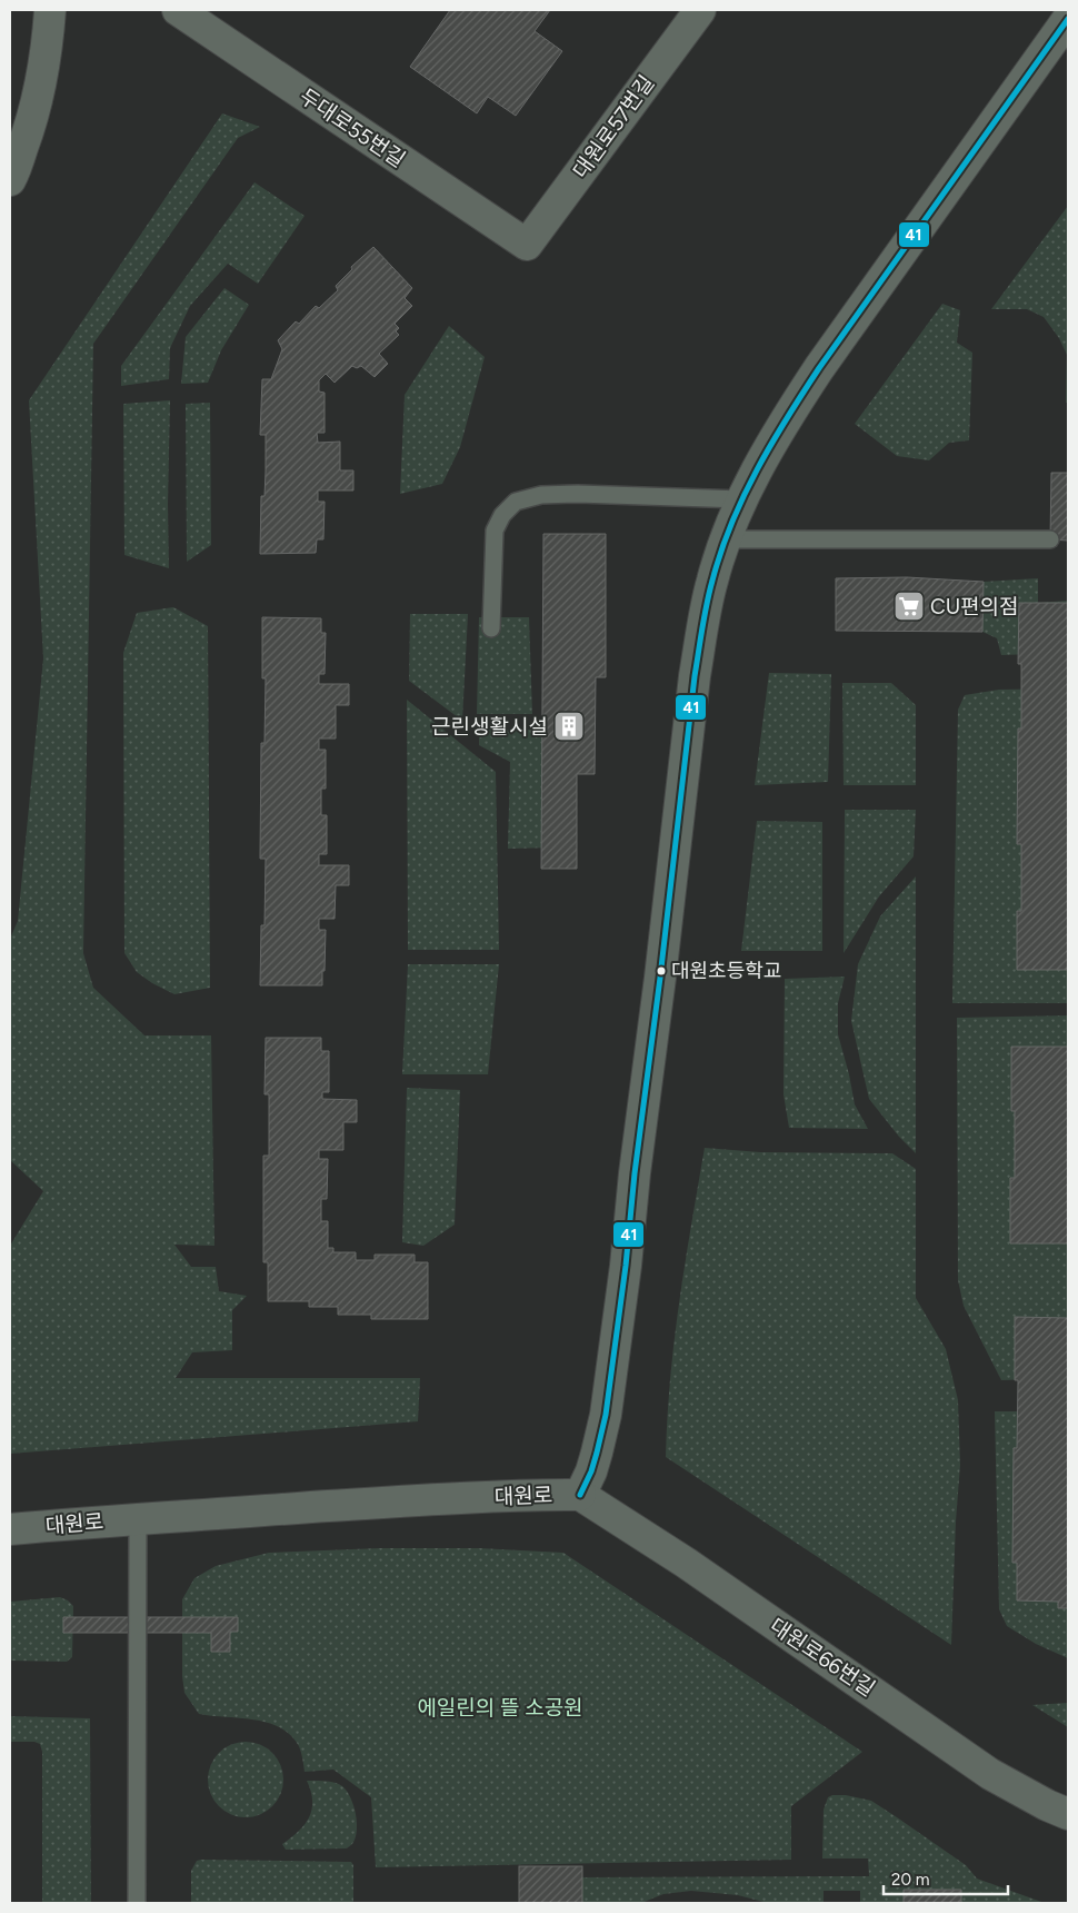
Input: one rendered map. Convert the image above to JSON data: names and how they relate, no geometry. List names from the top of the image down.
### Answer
{
  "streets": {
    "street": [
      "대원로57번길",
      "두대로55번길",
      "대원로",
      "대원로66번길"
    ]
  },
  "crossings": [
    ["대원로57번길", "두대로55번길"],
    ["대원로", "대원로66번길"]
  ],
  "parks": ["에일린의 뜰 소공원"],
  "places": {
    "supermarket": ["CU편의점"],
    "building": ["근린생활시설"],
    "other": ["대원초등학교"]
  },
  "lines": ["transit line 41"],
  "scale_bar": "20 m"
}
